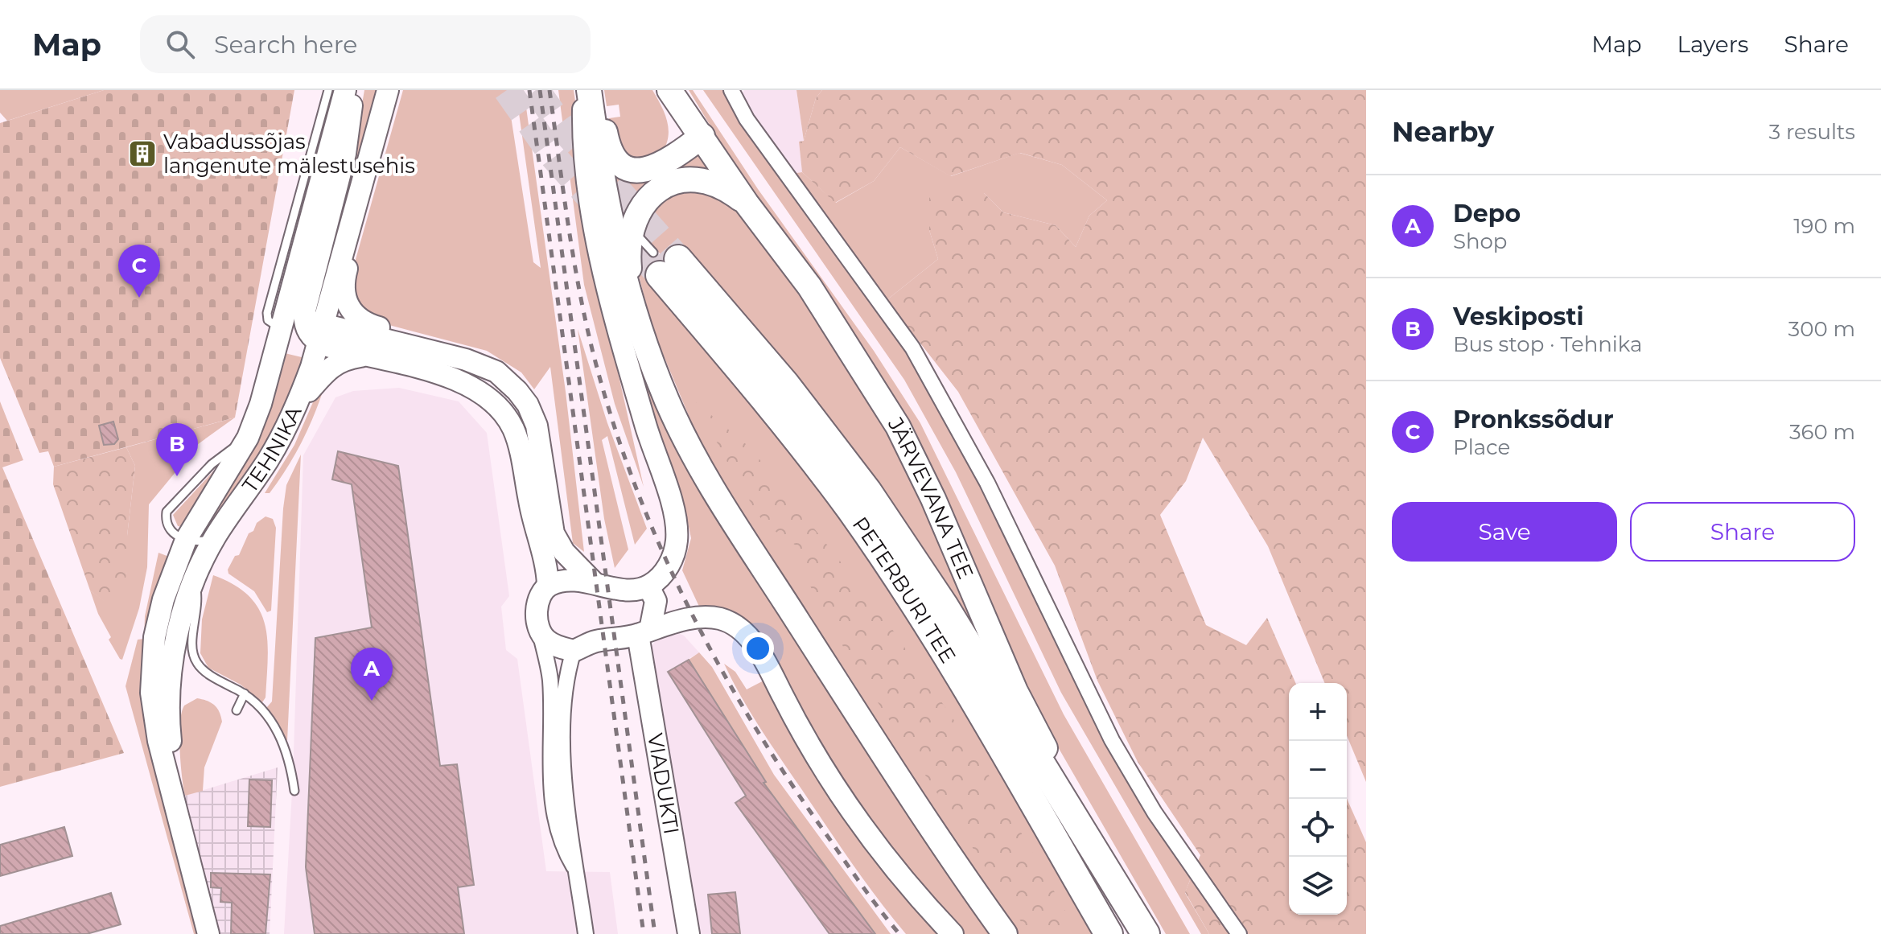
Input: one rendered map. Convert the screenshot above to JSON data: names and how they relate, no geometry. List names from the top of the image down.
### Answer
{
  "streets": {
    "highway": ["JÄRVEVANA TEE", "PETERBURI TEE"],
    "street": ["TEHNIKA", "VIADUKTI"]
  },
  "crossings": [
    ["JÄRVEVANA TEE", "PETERBURI TEE"]
  ],
  "places": {
    "building": ["Vabadussõjas langenute mälestusehis"]
  },
  "page": {
    "header": "Map",
    "search": "Search here",
    "nav": ["Map", "Layers", "Share"],
    "heading": ["Nearby", "3 results"],
    "list": [
      {
        "mark": "A",
        "name": "Depo",
        "note": "Shop",
        "value": "190 m"
      },
      {
        "mark": "B",
        "name": "Veskiposti",
        "note": "Bus stop · Tehnika",
        "value": "300 m"
      },
      {
        "mark": "C",
        "name": "Pronkssõdur",
        "note": "Place",
        "value": "360 m"
      }
    ],
    "pins": ["C", "B", "A"],
    "buttons": ["Save", "Share"],
    "map_buttons": ["+", "−"]
  }
}
